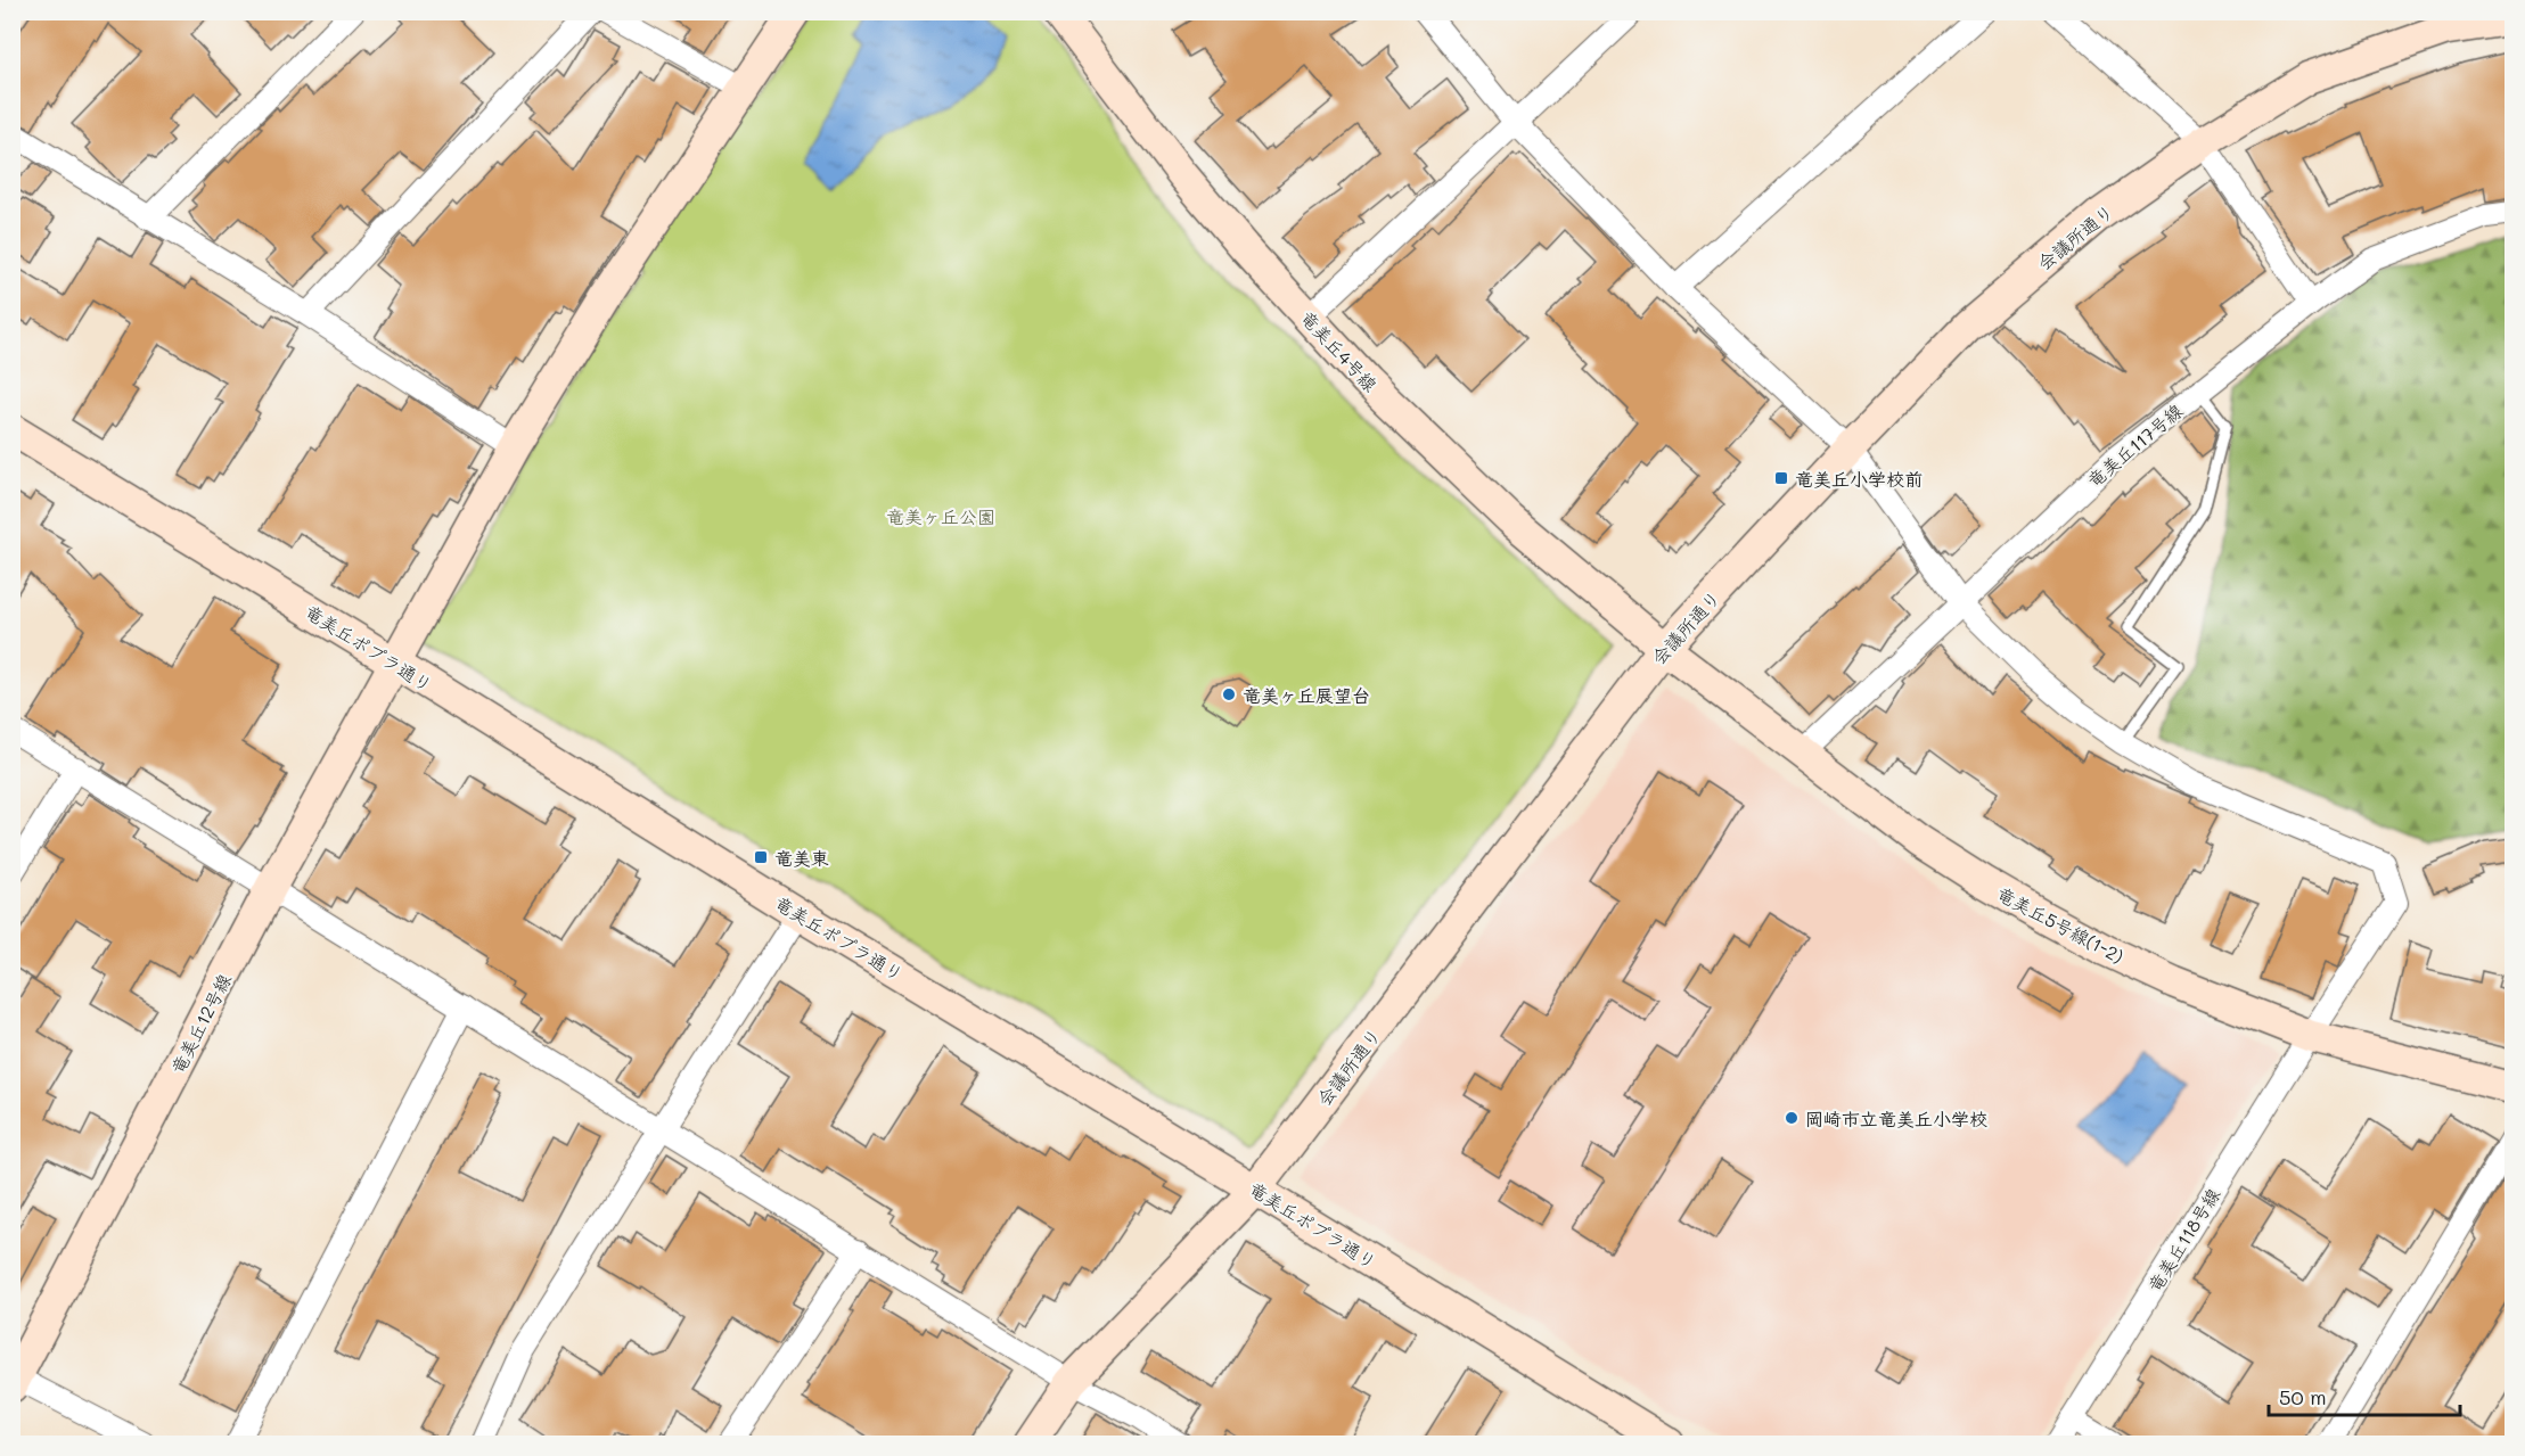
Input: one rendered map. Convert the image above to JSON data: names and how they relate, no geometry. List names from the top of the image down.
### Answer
{
  "streets": {
    "street": [
      "会議所通り",
      "竜美丘4号線",
      "竜美丘117号線",
      "竜美丘ポプラ通り",
      "竜美丘5号線(1-2)",
      "竜美丘12号線",
      "竜美丘118号線"
    ]
  },
  "crossings": [
    ["会議所通り", "竜美丘4号線"],
    ["会議所通り", "竜美丘ポプラ通り"],
    ["会議所通り", "竜美丘5号線(1-2)"],
    ["竜美丘4号線", "竜美丘5号線(1-2)"],
    ["竜美丘117号線", "竜美丘5号線(1-2)"],
    ["竜美丘ポプラ通り", "竜美丘12号線"],
    ["竜美丘5号線(1-2)", "竜美丘118号線"]
  ],
  "parks": ["竜美ヶ丘公園"],
  "places": {
    "transit": ["竜美丘小学校前", "竜美東"],
    "other": ["竜美ヶ丘展望台", "岡崎市立竜美丘小学校"]
  },
  "scale_bar": "50 m"
}
